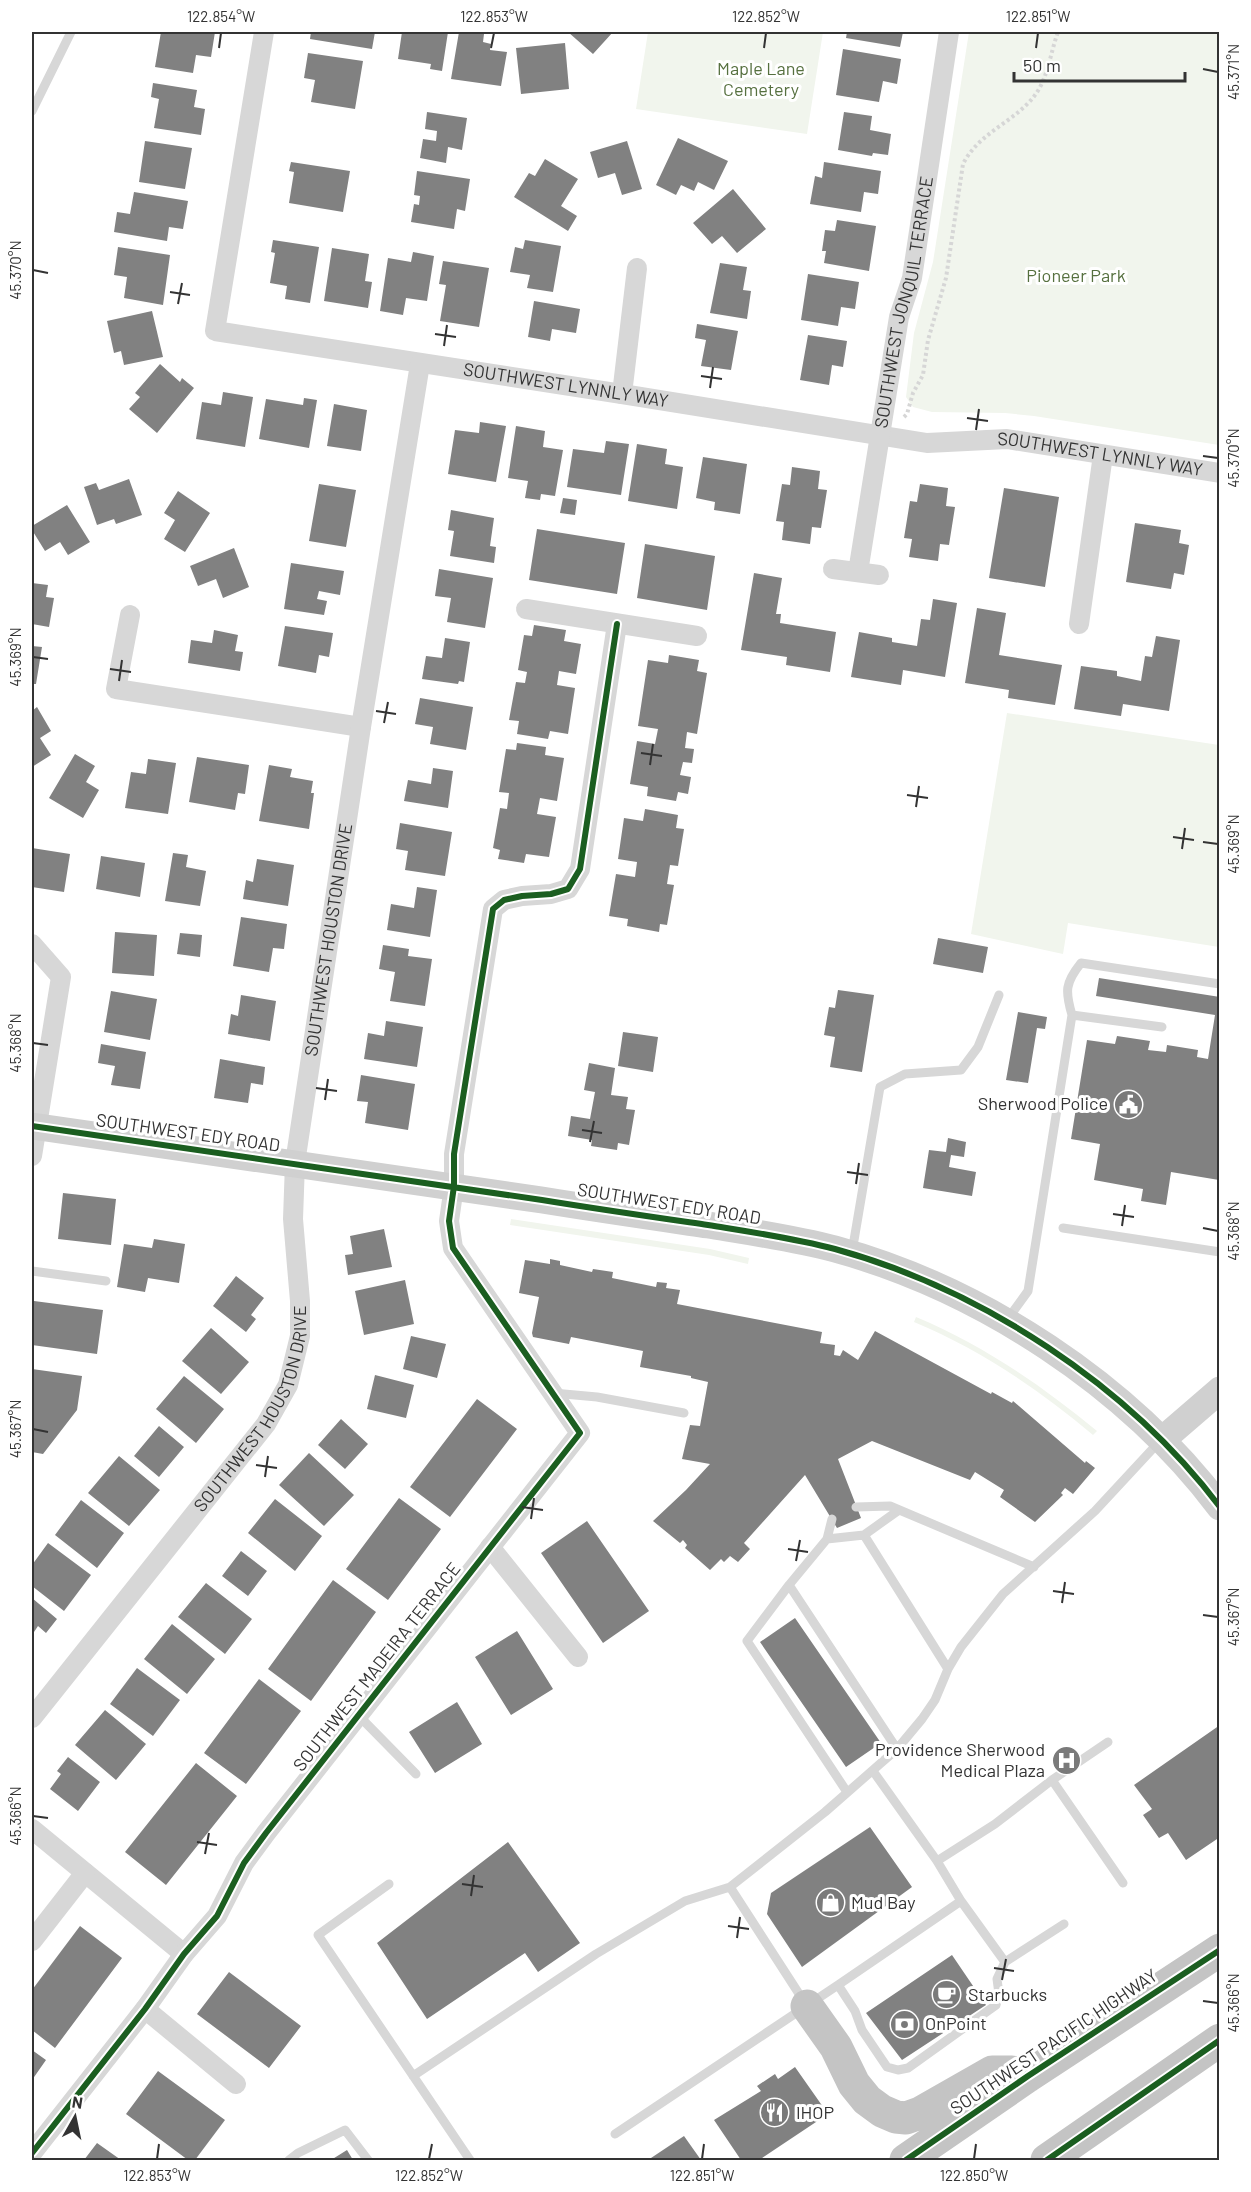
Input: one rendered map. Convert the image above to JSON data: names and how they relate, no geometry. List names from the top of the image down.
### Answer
{
  "streets": {
    "highway": ["SOUTHWEST PACIFIC HIGHWAY"],
    "main road": ["SOUTHWEST EDY ROAD"],
    "street": [
      "SOUTHWEST JONQUIL TERRACE",
      "SOUTHWEST LYNNLY WAY",
      "SOUTHWEST HOUSTON DRIVE",
      "SOUTHWEST MADEIRA TERRACE"
    ]
  },
  "crossings": [
    ["SOUTHWEST JONQUIL TERRACE", "SOUTHWEST LYNNLY WAY"],
    ["SOUTHWEST LYNNLY WAY", "SOUTHWEST HOUSTON DRIVE"],
    ["SOUTHWEST HOUSTON DRIVE", "SOUTHWEST EDY ROAD"],
    ["SOUTHWEST EDY ROAD", "SOUTHWEST MADEIRA TERRACE"]
  ],
  "parks": ["Maple Lane Cemetery", "Pioneer Park"],
  "places": {
    "public building": ["Sherwood Police"],
    "hospital": ["Providence Sherwood Medical Plaza"],
    "shop": ["Mud Bay"],
    "cafe": ["Starbucks"],
    "bank": ["OnPoint"],
    "restaurant": ["IHOP"]
  },
  "scale_bar": "50 m",
  "north": "top",
  "coordinates": [
    "122.854°W",
    "122.853°W",
    "122.852°W",
    "122.851°W",
    "45.371°N",
    "45.370°N",
    "45.369°N",
    "45.368°N",
    "45.367°N",
    "45.366°N",
    "122.850°W"
  ]
}
